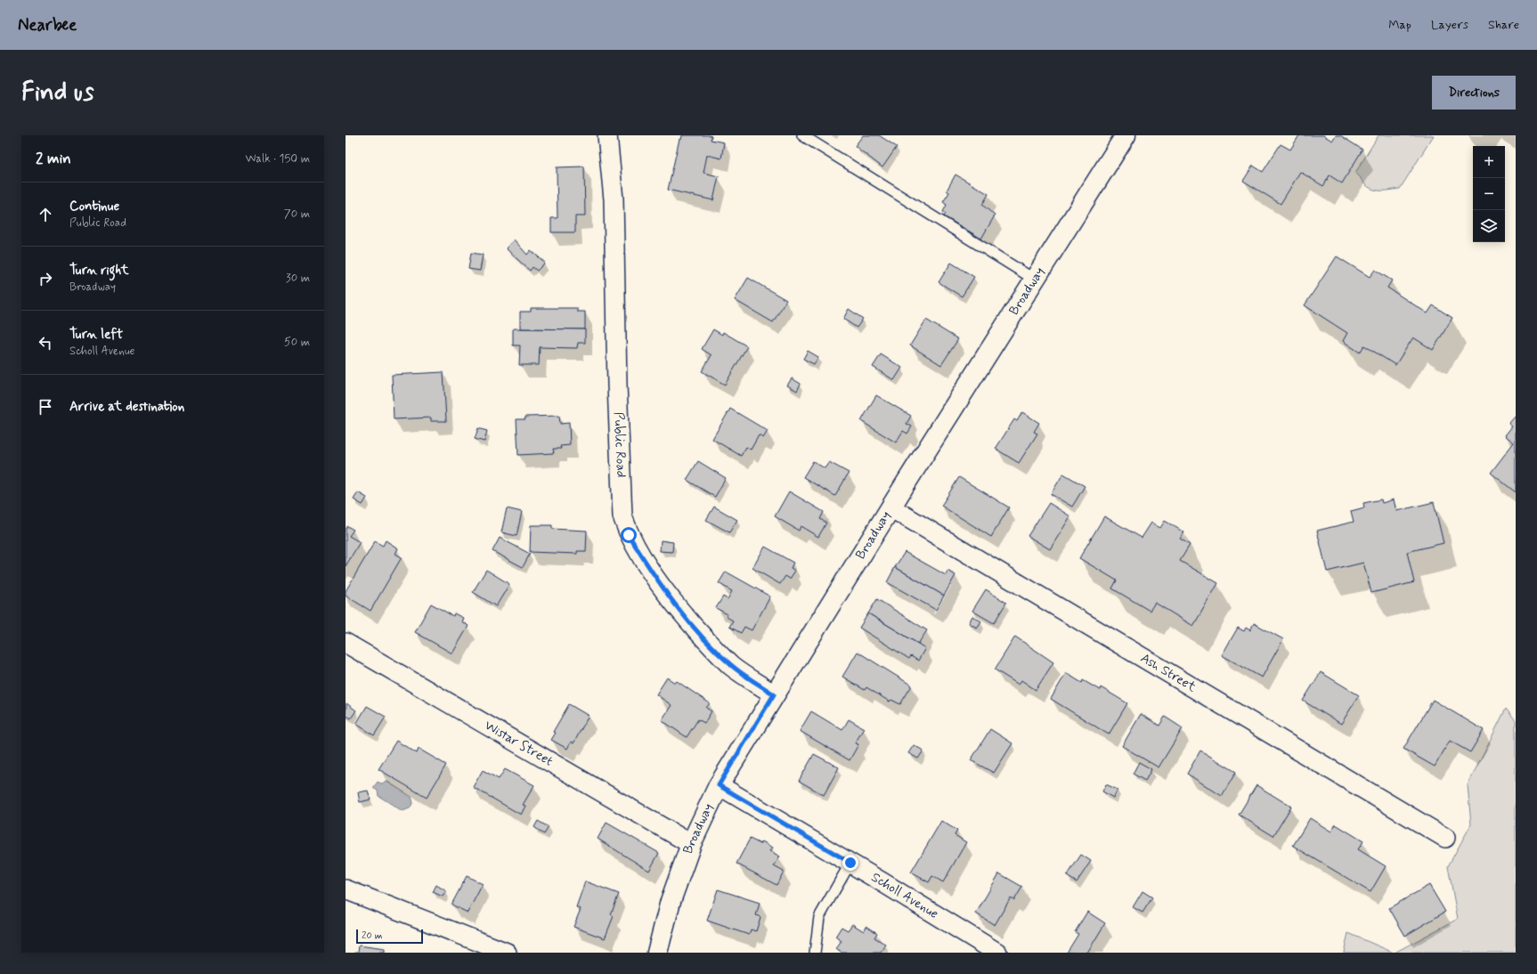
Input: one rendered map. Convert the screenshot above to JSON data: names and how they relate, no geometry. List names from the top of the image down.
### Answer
{
  "streets": {
    "main road": ["Broadway"],
    "street": [
      "Public Road",
      "Ash Street",
      "Wistar Street",
      "Scholl Avenue"
    ]
  },
  "crossings": [
    ["Broadway", "Public Road"],
    ["Broadway", "Ash Street"],
    ["Broadway", "Wistar Street"],
    ["Broadway", "Scholl Avenue"]
  ],
  "scale_bar": "20 m",
  "page": {
    "header": "Nearbee",
    "nav": ["Map", "Layers", "Share"],
    "buttons": "Directions",
    "title": "Find us",
    "heading": ["2 min", "Walk · 150 m"],
    "map_buttons": ["+", "−"],
    "list": [
      ["Continue", "Public Road", "70 m"],
      ["Turn right", "Broadway", "30 m"],
      ["Turn left", "Scholl Avenue", "50 m"],
      "Arrive at destination"
    ],
    "scale": "20 m"
  }
}
